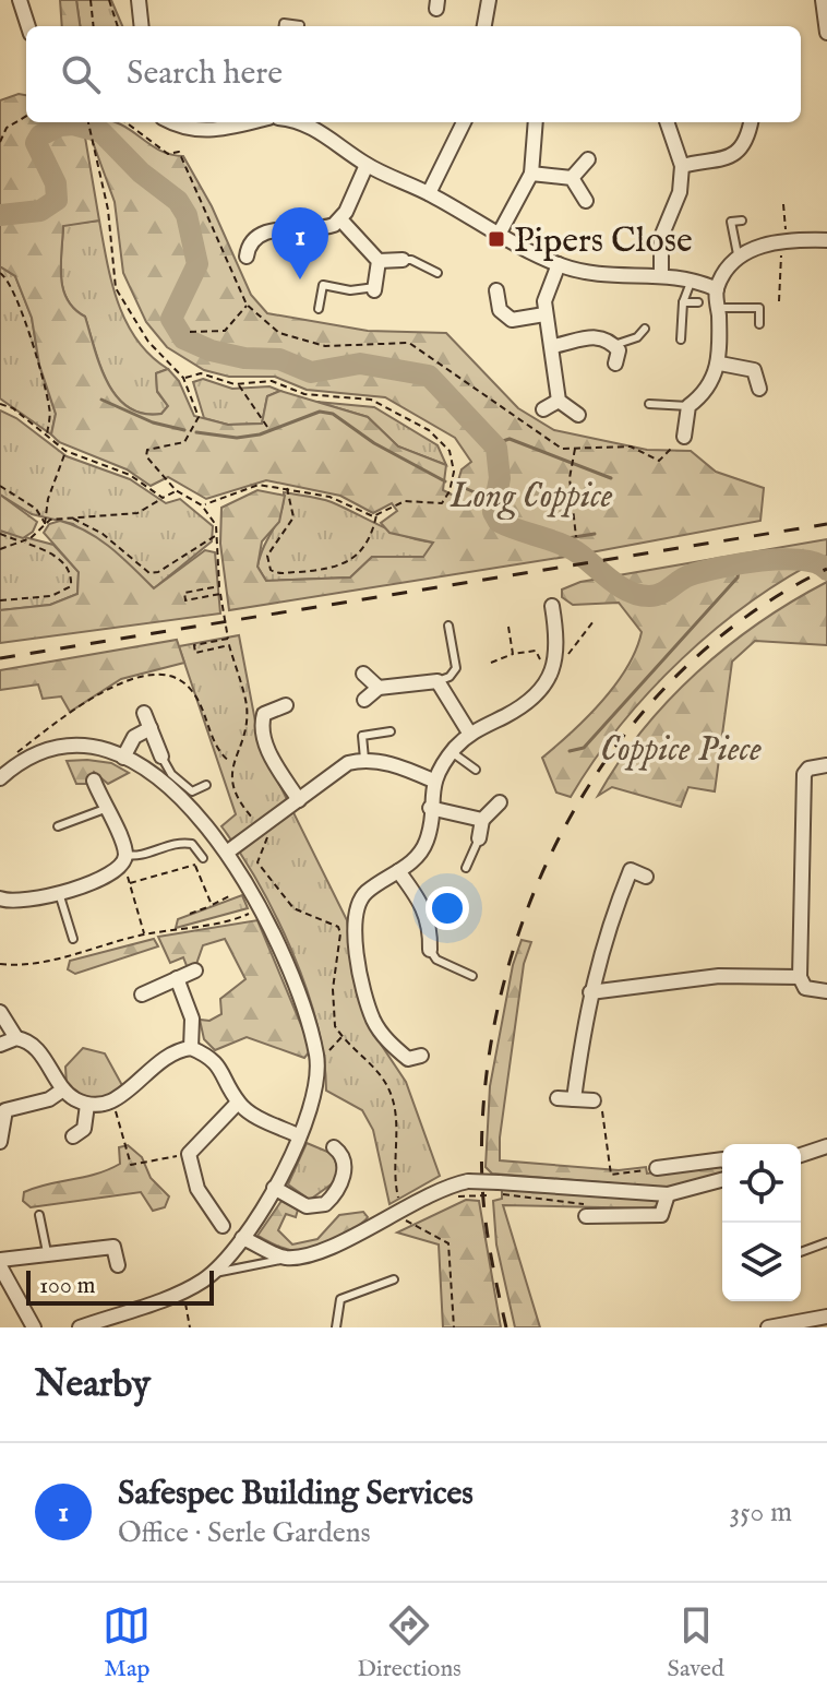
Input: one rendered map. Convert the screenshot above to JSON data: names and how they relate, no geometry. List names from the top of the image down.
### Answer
{
  "parks": ["Long Coppice", "Coppice Piece"],
  "places": {
    "transit": ["Pipers Close"]
  },
  "scale_bar": "100 m",
  "page": {
    "search": "Search here",
    "pins": "1",
    "scale": "100 m",
    "heading": "Nearby",
    "list": [
      {
        "mark": "1",
        "name": "Safespec Building Services",
        "note": "Office · Serle Gardens",
        "value": "350 m"
      }
    ],
    "nav": ["Map", "Directions", "Saved"]
  }
}
